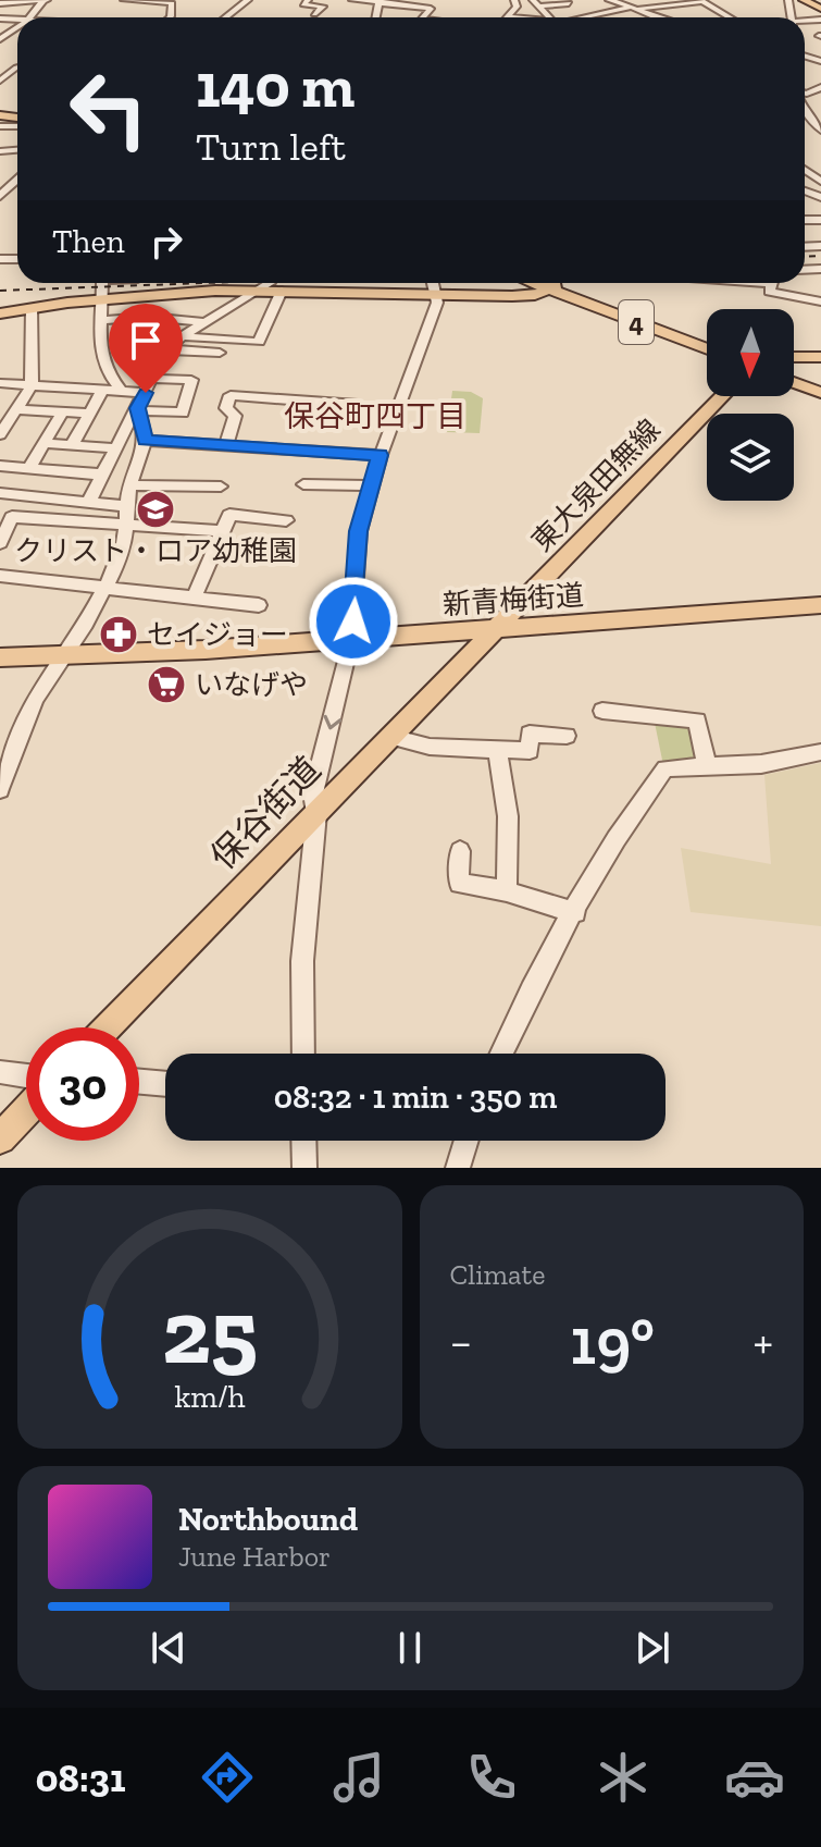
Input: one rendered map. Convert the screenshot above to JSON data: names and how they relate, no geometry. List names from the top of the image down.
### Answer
{
  "streets": {
    "main road": [
      "4",
      "東大泉田無線",
      "新青梅街道",
      "保谷街道"
    ]
  },
  "crossings": [
    ["東大泉田無線", "新青梅街道"],
    ["東大泉田無線", "保谷街道"],
    ["新青梅街道", "保谷街道"]
  ],
  "districts": ["保谷町四丁目"],
  "places": {
    "school or university": ["クリスト・ロア幼稚園"],
    "pharmacy": ["セイジョー"],
    "supermarket": ["いなげや"]
  },
  "north": "bottom",
  "page": {
    "turn": ["140 m", "Turn left"],
    "then": "Then",
    "limit": "30",
    "trip": "08:32 · 1 min · 350 m",
    "tile": "Climate",
    "heat": ["−", "19°", "+"],
    "song": ["Northbound", "June Harbor"],
    "tabs": "08:31",
    "gauge": ["25", "km/h"]
  }
}
